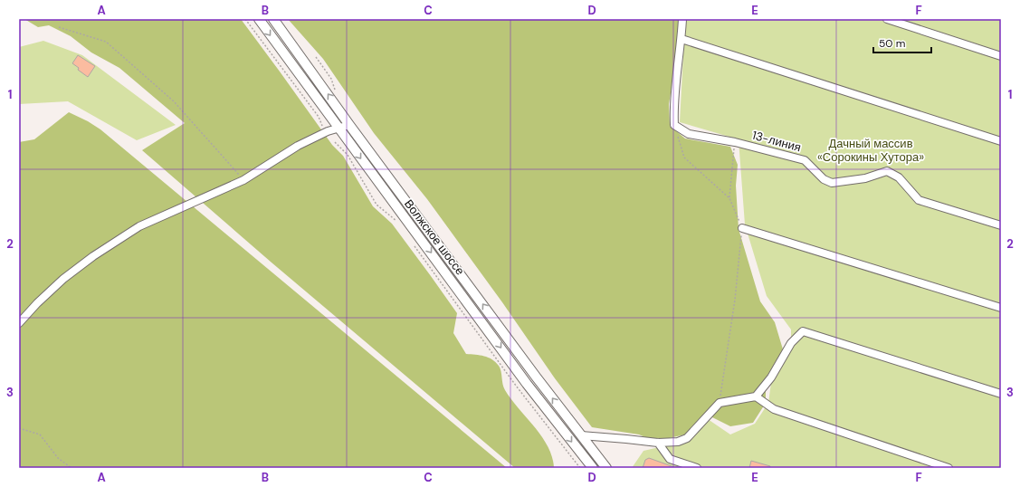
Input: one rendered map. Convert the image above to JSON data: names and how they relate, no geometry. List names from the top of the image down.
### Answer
{
  "streets": {
    "main road": ["Волжское шоссе"],
    "street": ["13-линия"]
  },
  "parks": ["Дачный массив «Сорокины Хутора»"],
  "scale_bar": "50 m",
  "grid": {
    "columns": [
      "A",
      "B",
      "C",
      "D",
      "E",
      "F"
    ],
    "rows": ["1", "2", "3"]
  }
}
